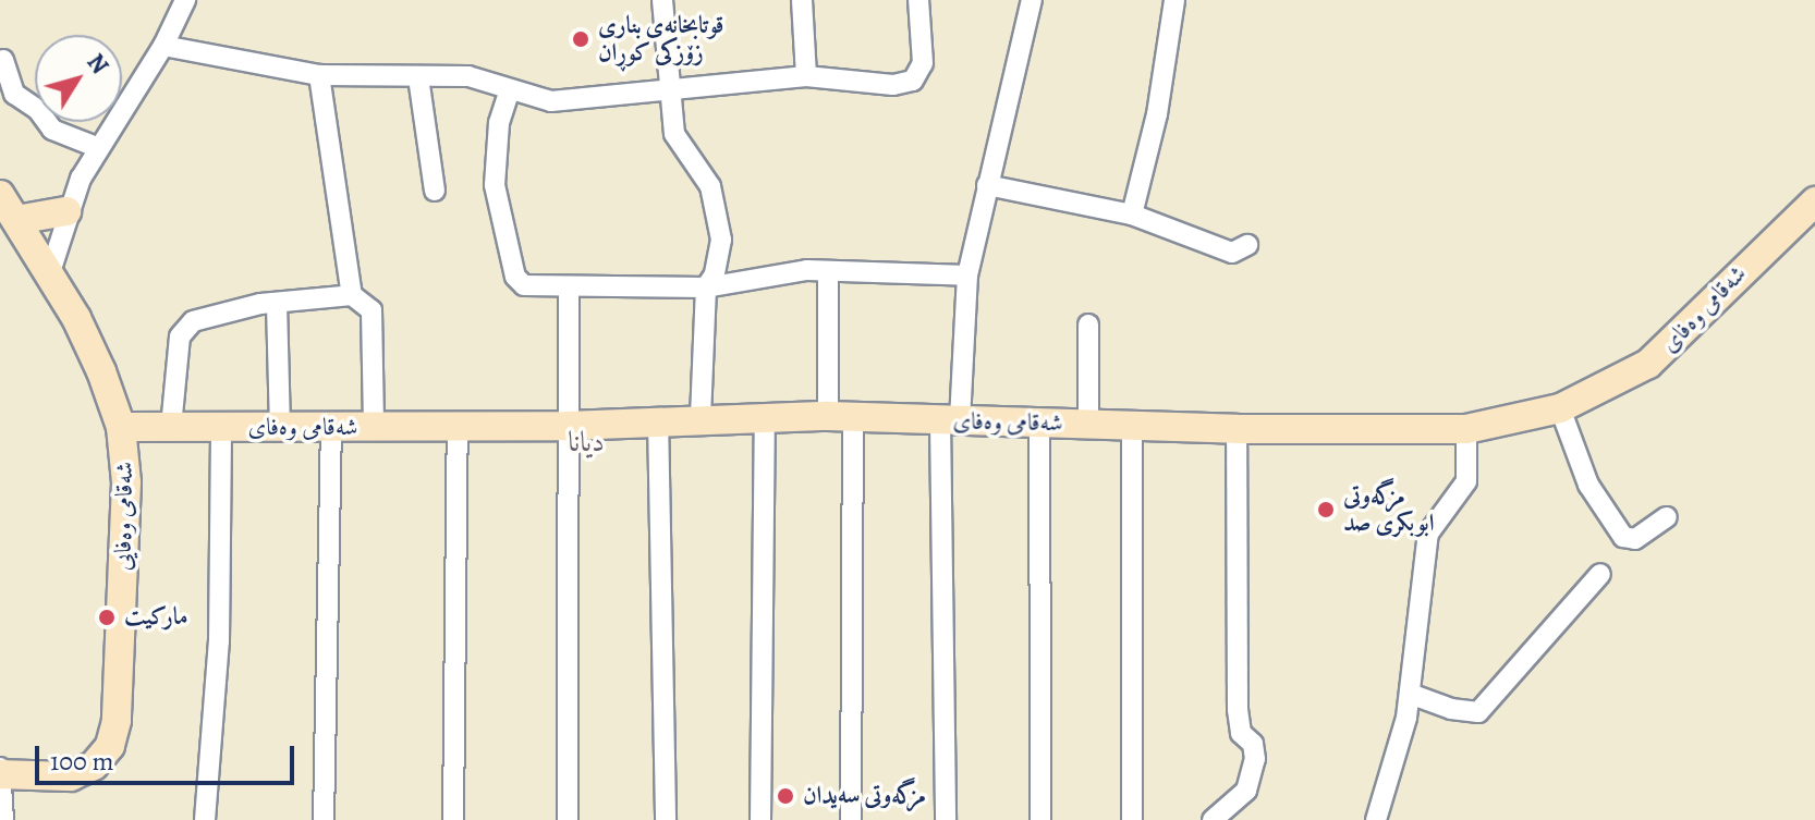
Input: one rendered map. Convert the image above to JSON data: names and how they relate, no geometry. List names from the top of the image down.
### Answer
{
  "streets": {
    "street": ["شەقامی وەفای", "شەقامی وەفایی"]
  },
  "crossings": [
    ["شەقامی وەفای", "شەقامی وەفایی"]
  ],
  "districts": ["دیانا"],
  "places": [
    "قوتابخانەی بناری زۆزکی کوڕان",
    "مزگەوتی ابوبکری صد",
    "ماركيت",
    "مزگەوتی سەیدان"
  ],
  "scale_bar": "100 m",
  "north": "top right"
}
